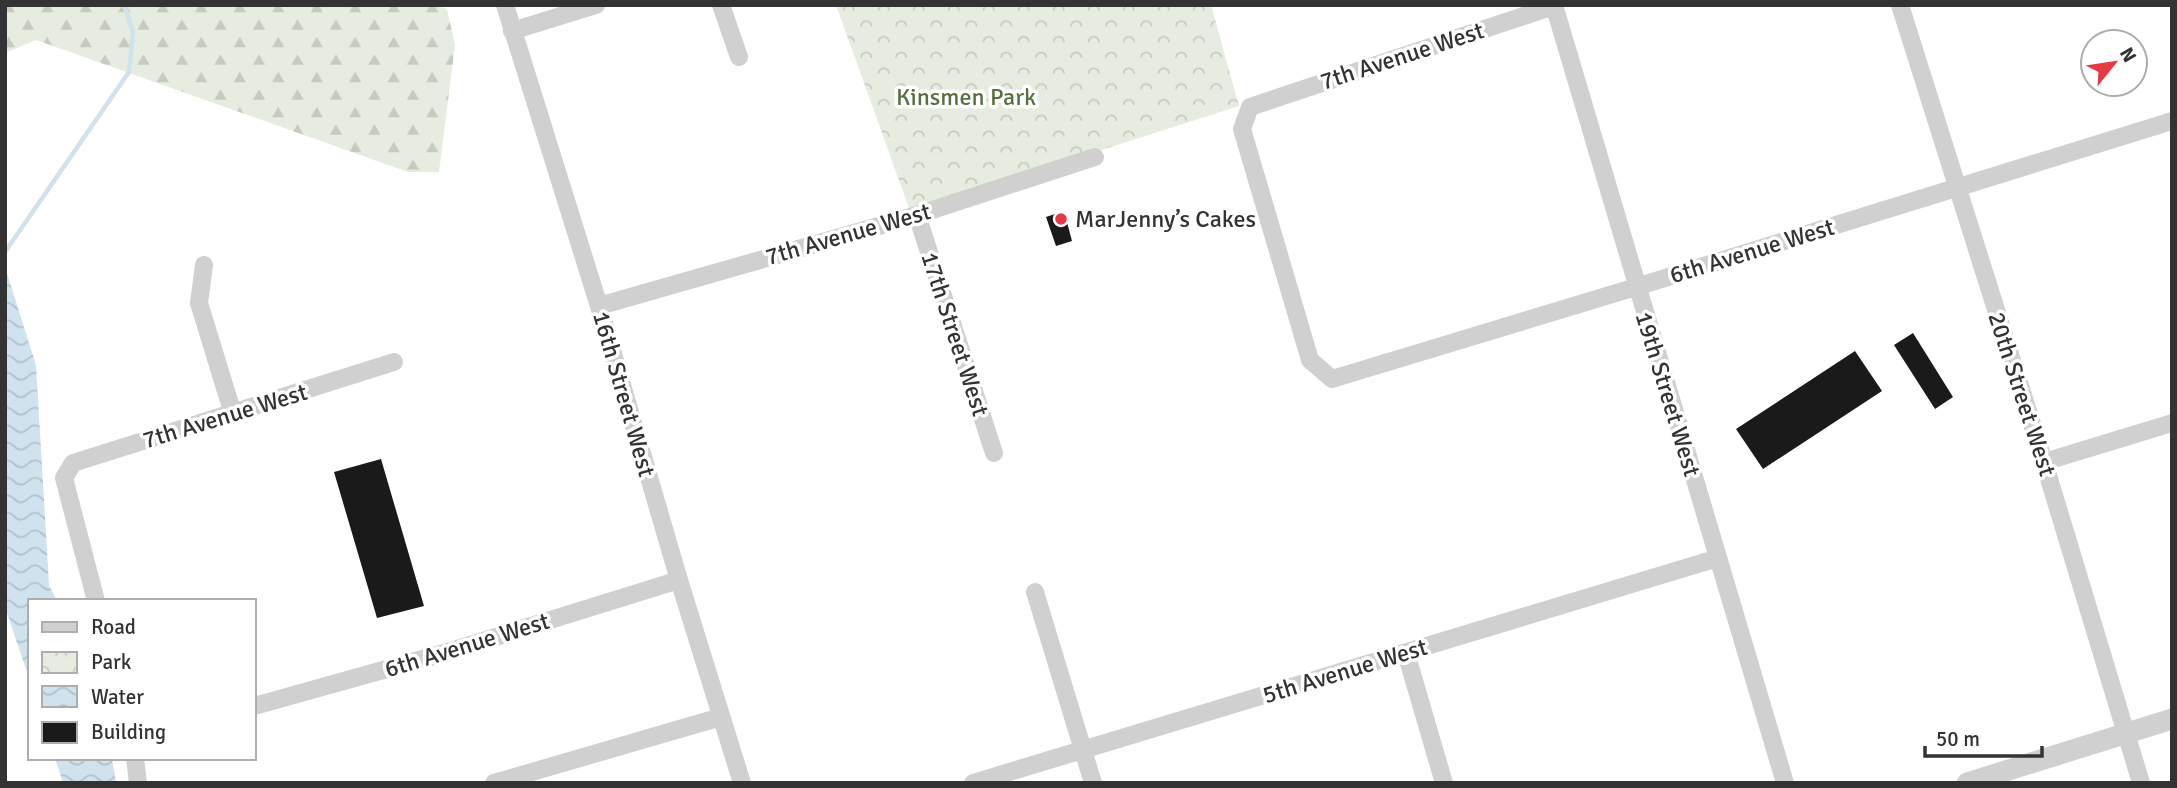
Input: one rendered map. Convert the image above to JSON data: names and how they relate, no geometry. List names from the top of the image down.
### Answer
{
  "streets": {
    "street": [
      "7th Avenue West",
      "6th Avenue West",
      "17th Street West",
      "16th Street West",
      "19th Street West",
      "20th Street West",
      "5th Avenue West"
    ]
  },
  "crossings": [
    ["7th Avenue West", "6th Avenue West"],
    ["7th Avenue West", "17th Street West"],
    ["7th Avenue West", "16th Street West"],
    ["7th Avenue West", "19th Street West"],
    ["6th Avenue West", "16th Street West"],
    ["6th Avenue West", "19th Street West"],
    ["6th Avenue West", "20th Street West"],
    ["19th Street West", "5th Avenue West"]
  ],
  "parks": ["Kinsmen Park"],
  "places": ["MarJenny’s Cakes"],
  "legend": [
    "Road",
    "Park",
    "Water",
    "Building"
  ],
  "scale_bar": "50 m",
  "north": "top right"
}
